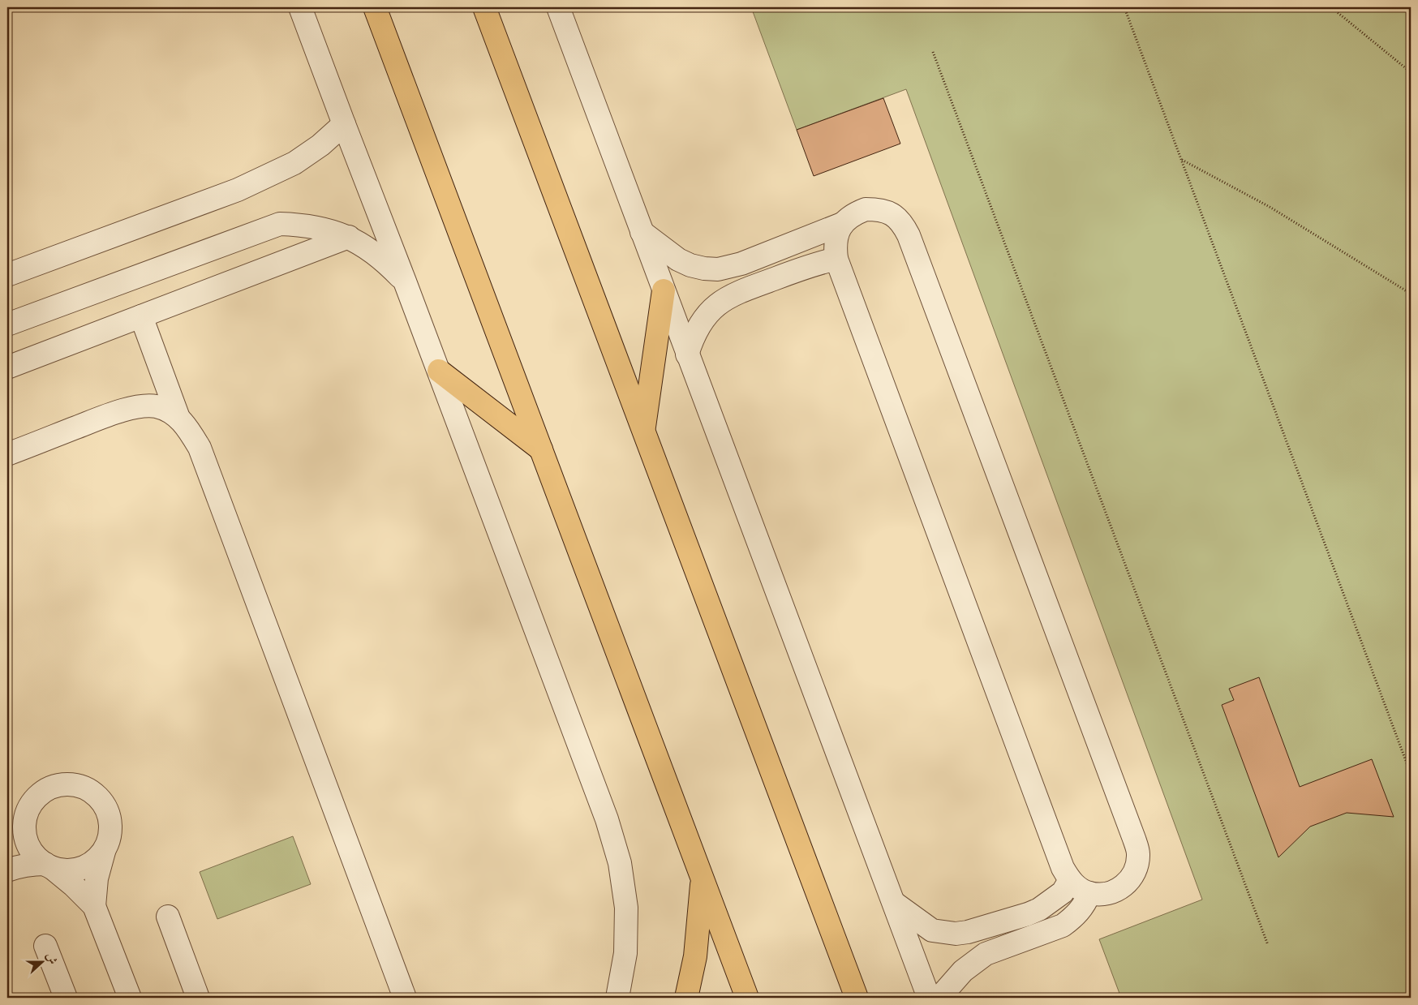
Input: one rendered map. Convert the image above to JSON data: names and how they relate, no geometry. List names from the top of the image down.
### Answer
{
  "north": "right"
}
